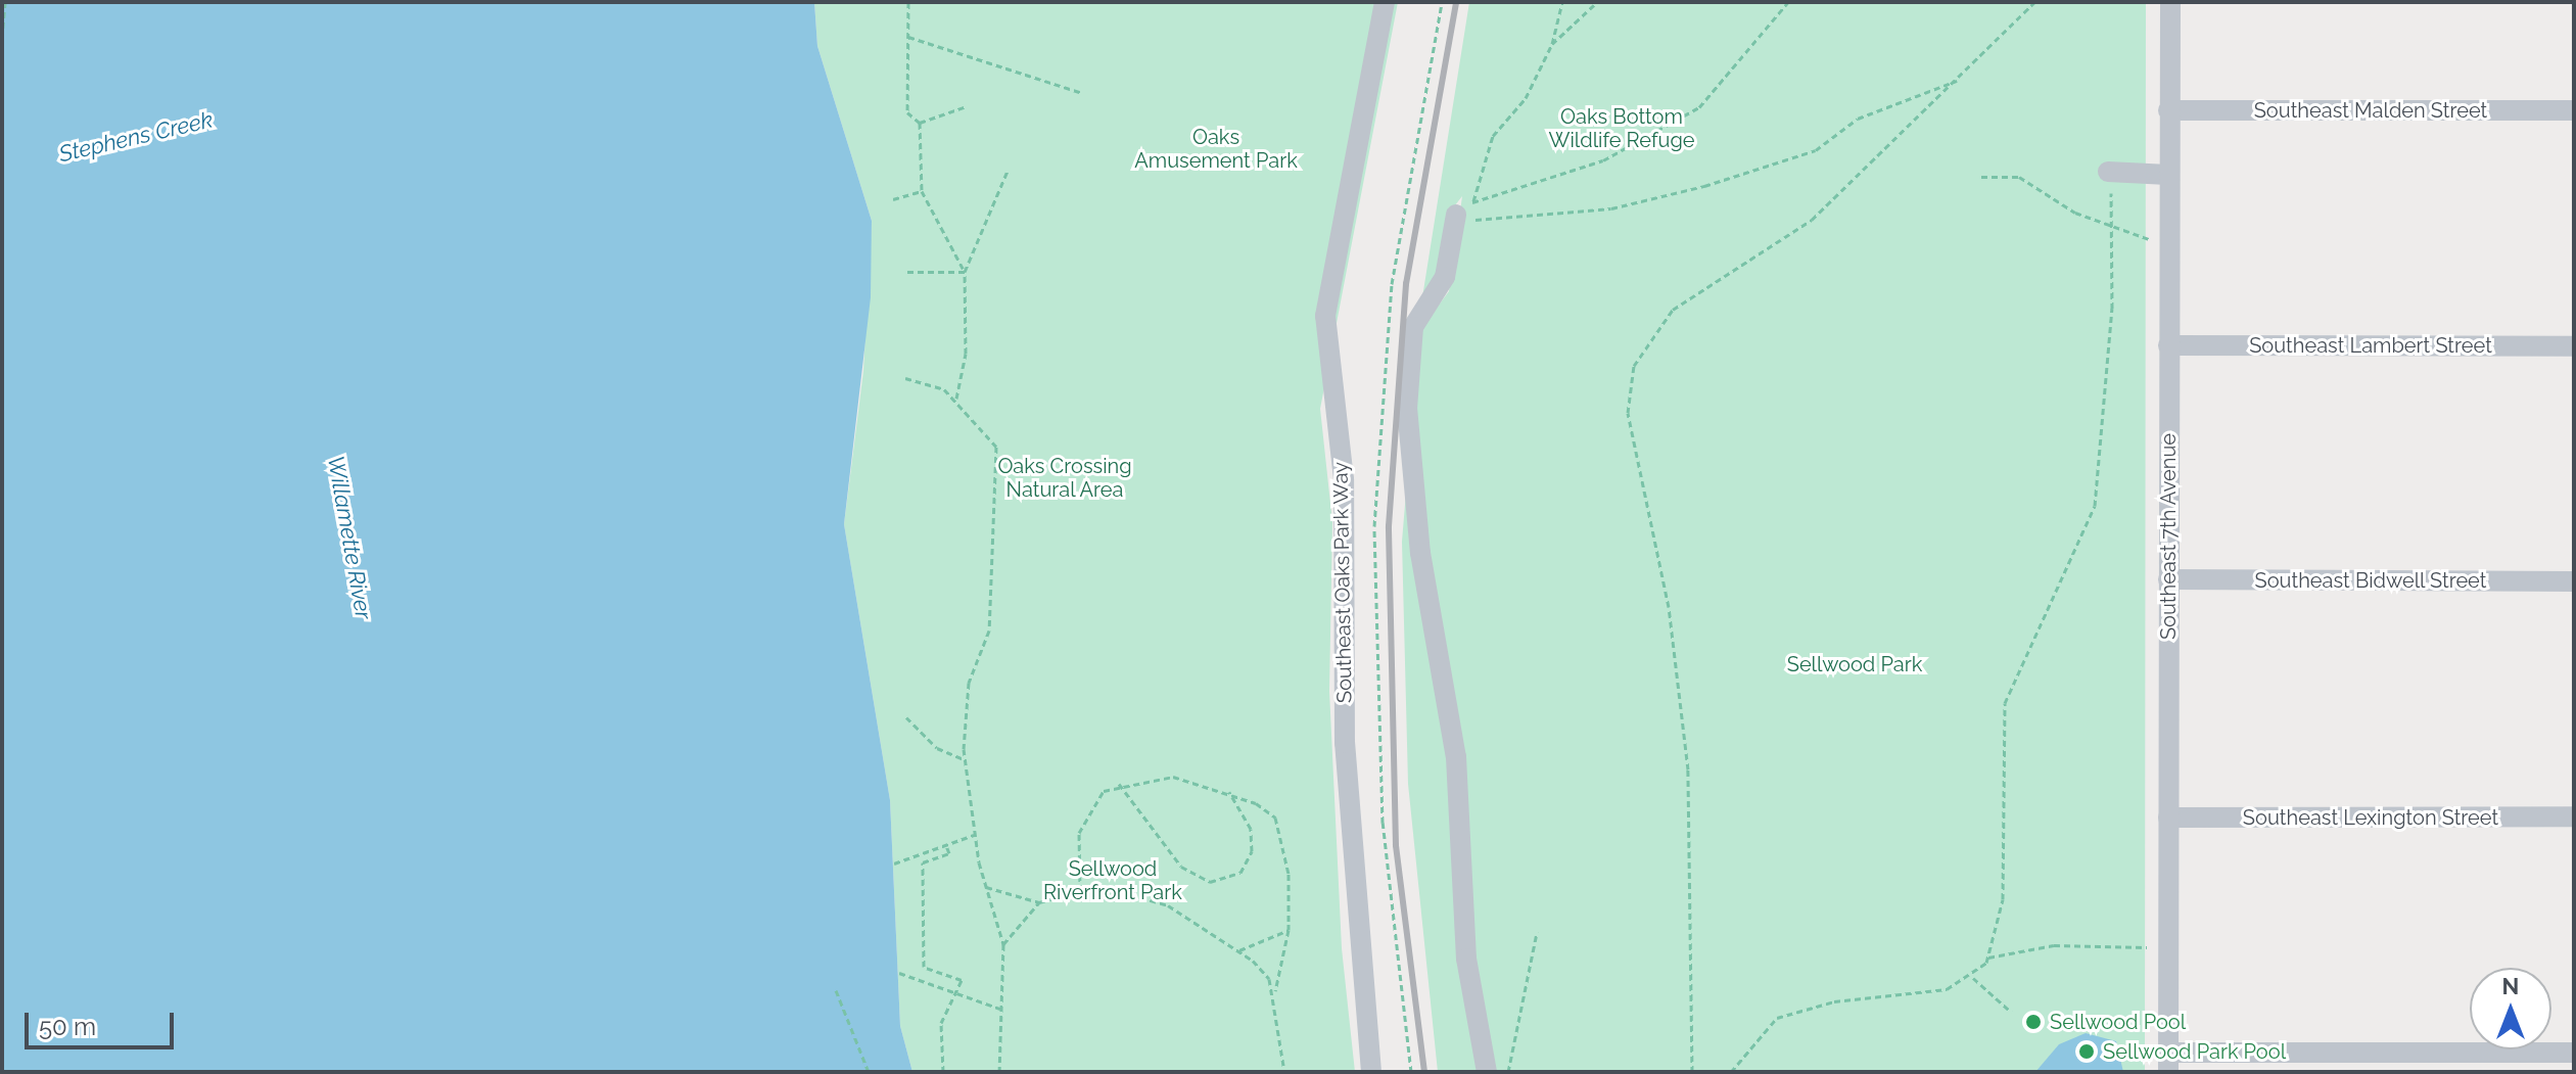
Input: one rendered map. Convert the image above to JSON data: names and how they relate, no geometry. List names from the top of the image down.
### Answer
{
  "streets": {
    "street": [
      "Southeast Malden Street",
      "Southeast Lambert Street",
      "Southeast 7th Avenue",
      "Southeast Bidwell Street",
      "Southeast Oaks Park Way",
      "Southeast Lexington Street"
    ]
  },
  "crossings": [
    ["Southeast Malden Street", "Southeast 7th Avenue"],
    ["Southeast Lambert Street", "Southeast 7th Avenue"],
    ["Southeast 7th Avenue", "Southeast Bidwell Street"],
    ["Southeast 7th Avenue", "Southeast Lexington Street"]
  ],
  "water": ["Stephens Creek", "Willamette River"],
  "parks": [
    "Oaks Bottom Wildlife Refuge",
    "Oaks Amusement Park",
    "Oaks Crossing Natural Area",
    "Sellwood Park",
    "Sellwood Riverfront Park"
  ],
  "places": ["Sellwood Pool", "Sellwood Park Pool"],
  "scale_bar": "50 m",
  "north": "top"
}
